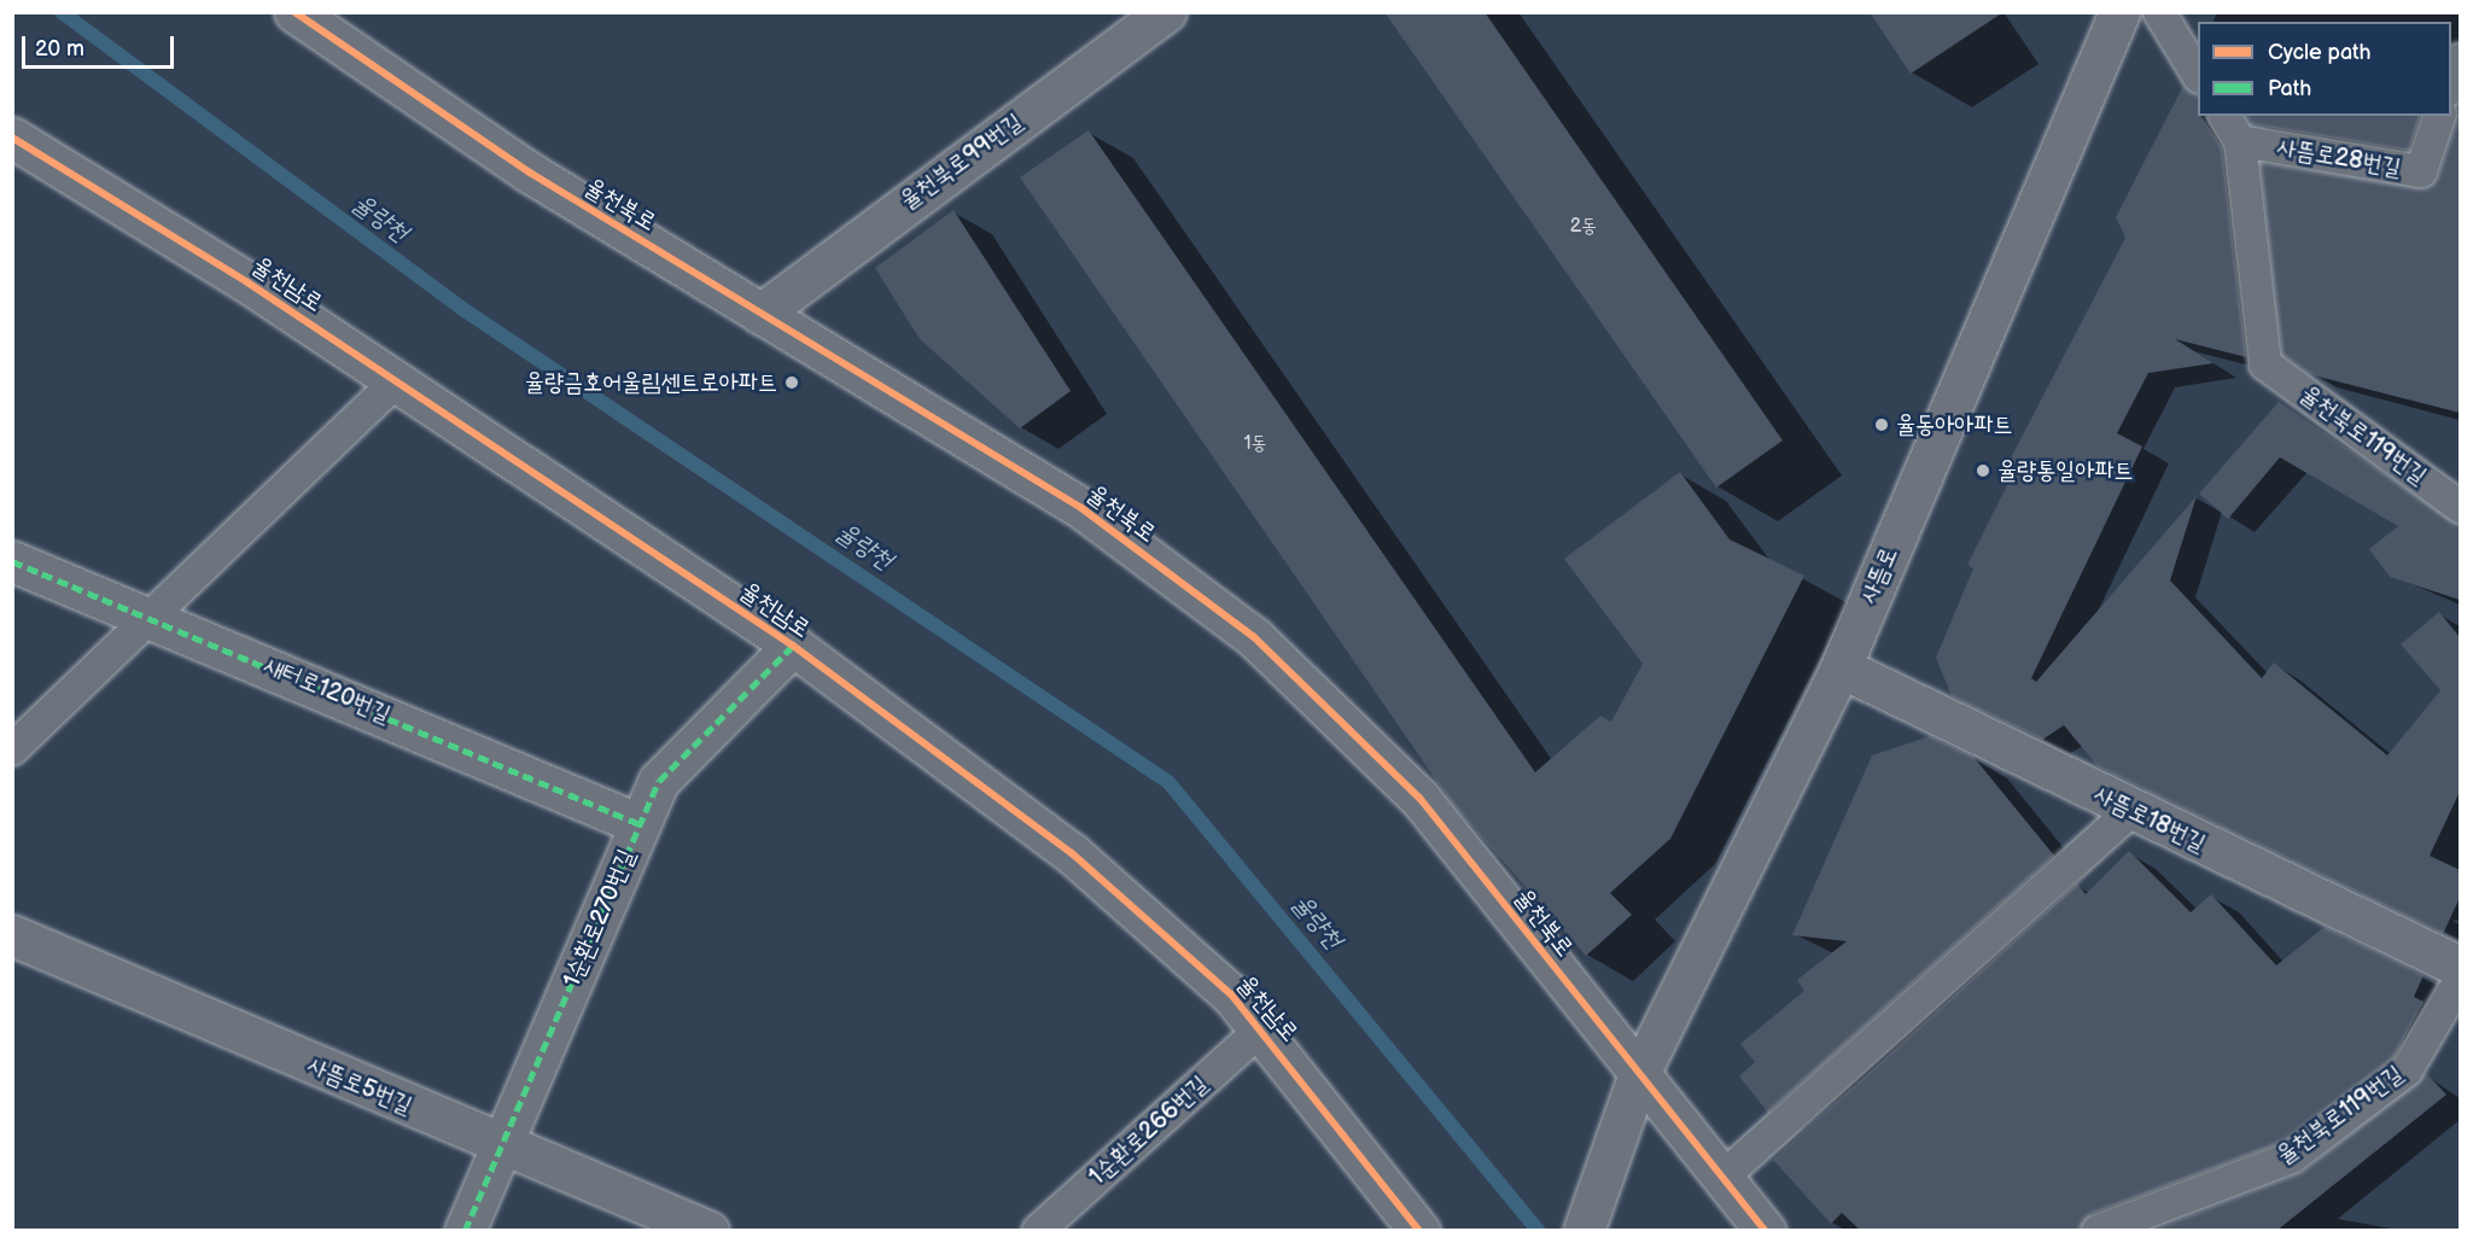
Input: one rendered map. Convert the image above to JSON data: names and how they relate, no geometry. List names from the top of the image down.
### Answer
{
  "streets": {
    "street": [
      "율천북로99번길",
      "율천북로",
      "율천남로",
      "사뜸로",
      "새터로120번길",
      "사뜸로18번길",
      "1순환로270번길",
      "사뜸로5번길"
    ],
    "lane": ["사뜸로28번길", "율천북로119번길", "1순환로266번길"]
  },
  "crossings": [
    ["사뜸로28번길", "율천북로119번길"],
    ["율천북로99번길", "율천북로"],
    ["율천북로", "사뜸로"],
    ["율천남로", "1순환로270번길"],
    ["율천남로", "1순환로266번길"],
    ["사뜸로", "사뜸로18번길"],
    ["새터로120번길", "1순환로270번길"],
    ["1순환로270번길", "사뜸로5번길"]
  ],
  "water": ["율량천"],
  "places": ["율량금호어울림센트로아파트", "율동아아파트", "율량통일아파트"],
  "house_numbers": ["2동", "1동"],
  "legend": ["Cycle path", "Path"],
  "scale_bar": "20 m"
}
